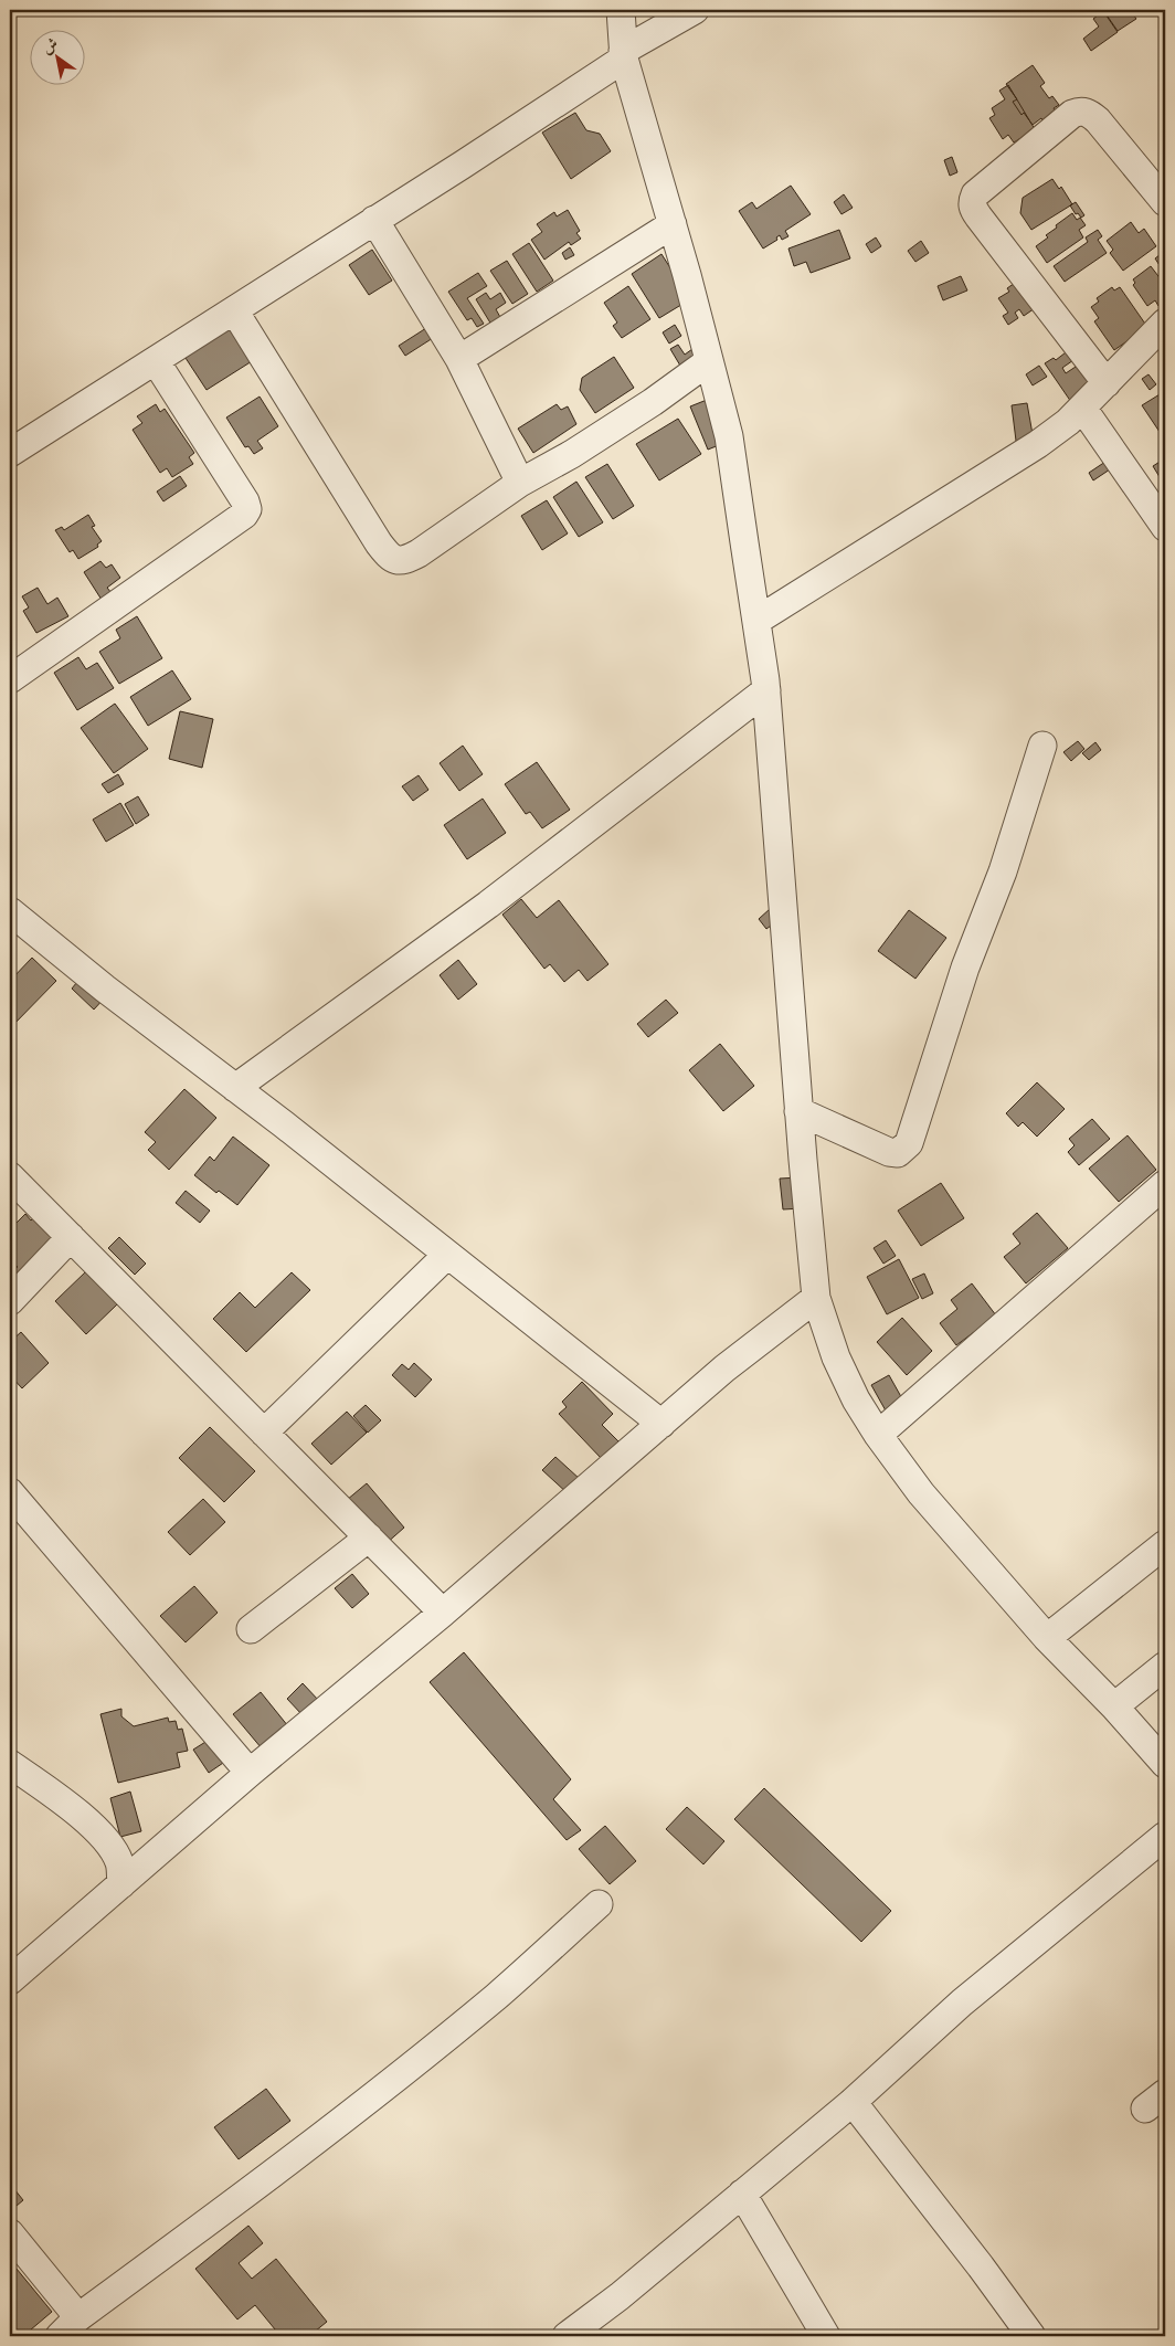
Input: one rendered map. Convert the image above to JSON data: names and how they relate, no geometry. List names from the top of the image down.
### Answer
{
  "north": "top left"
}
